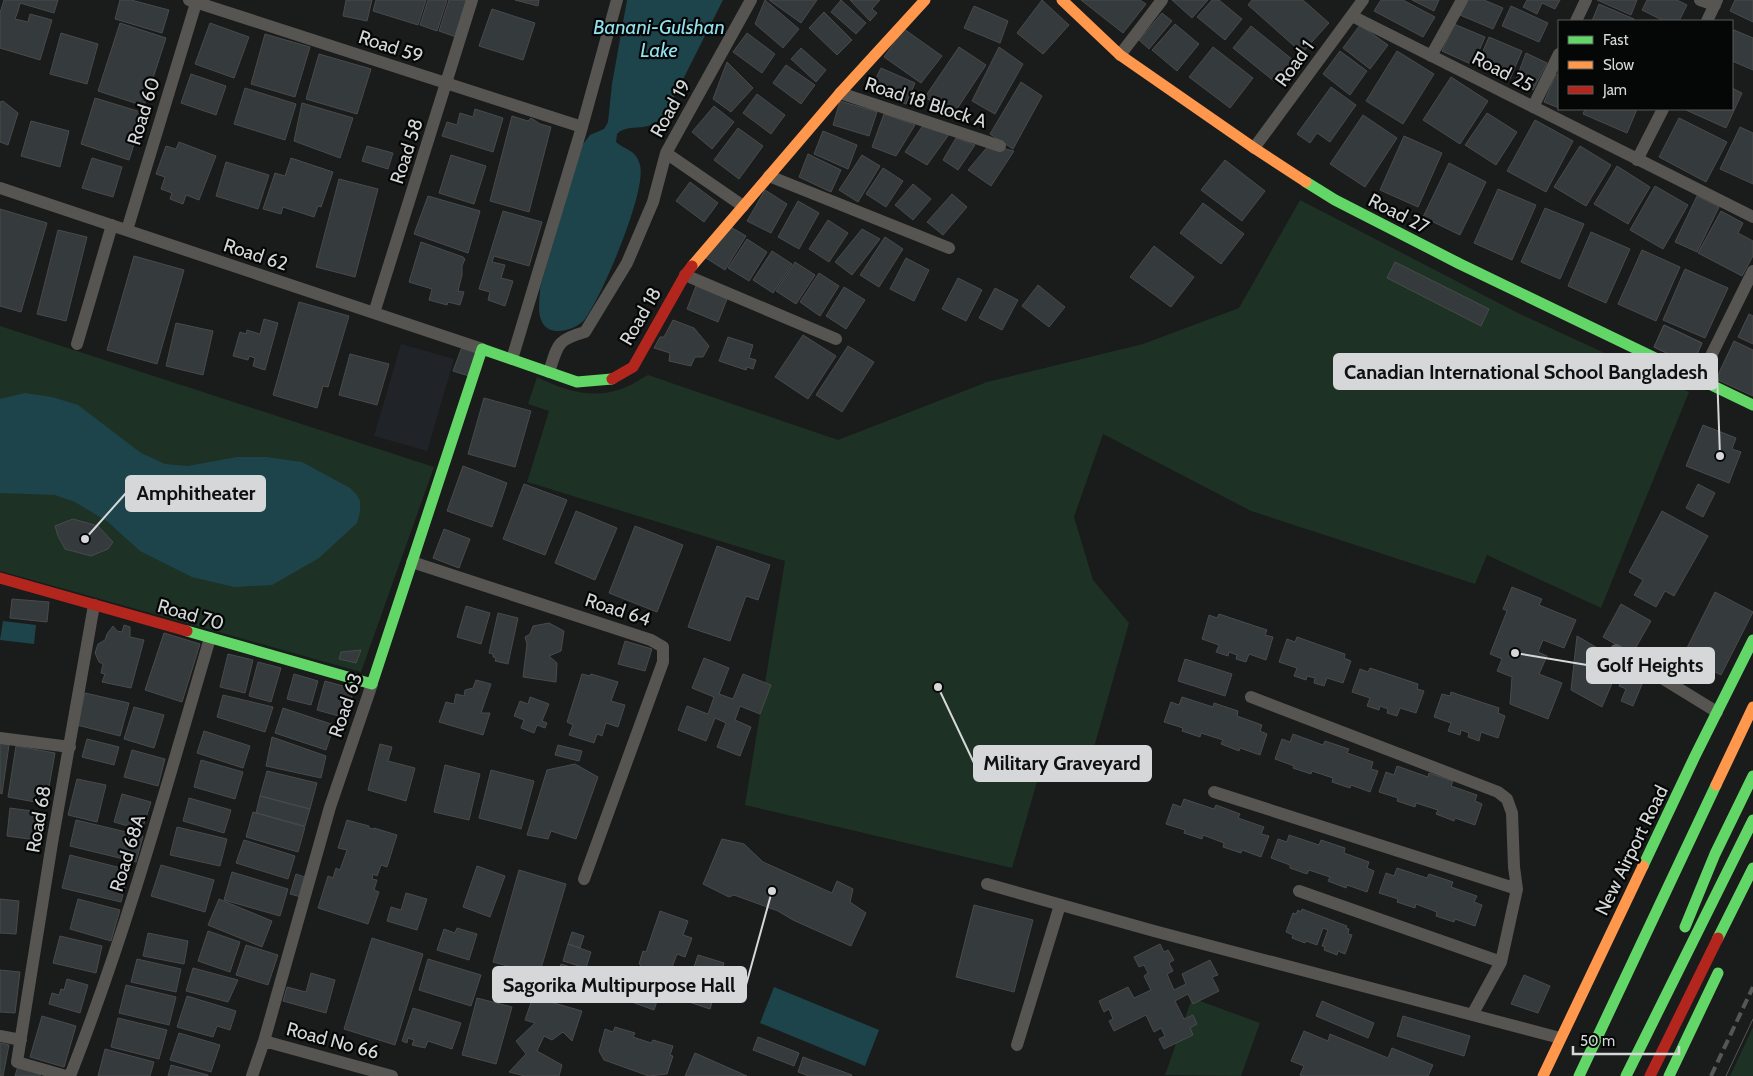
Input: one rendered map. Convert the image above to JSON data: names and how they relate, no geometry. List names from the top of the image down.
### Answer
{
  "streets": {
    "main road": [
      "Road 27",
      "Road 62",
      "Road 18",
      "Road 70",
      "Road 63",
      "New Airport Road"
    ],
    "street": [
      "Road 59",
      "Road 1",
      "Road 25",
      "Road 18 Block A",
      "Road 19",
      "Road 60",
      "Road 58",
      "Road 64",
      "Road 68",
      "Road 68A",
      "Road No 66"
    ]
  },
  "crossings": [
    ["Road 59", "Road 60"],
    ["Road 59", "Road 58"],
    ["Road 1", "Road 25"],
    ["Road 1", "Road 27"],
    ["Road 18 Block A", "Road 18"],
    ["Road 19", "Road 18"],
    ["Road 60", "Road 62"],
    ["Road 58", "Road 62"],
    ["Road 62", "Road 18"],
    ["Road 62", "Road 63"],
    ["Road 64", "Road 63"],
    ["Road 70", "Road 63"],
    ["Road 70", "Road 68"],
    ["Road 70", "Road 68A"],
    ["Road 63", "Road No 66"],
    ["Road 68", "Road 68A"]
  ],
  "water": ["Banani-Gulshan Lake"],
  "places": [
    "Canadian International School Bangladesh",
    "Amphitheater",
    "Golf Heights",
    "Military Graveyard",
    "Sagorika Multipurpose Hall"
  ],
  "legend": ["Fast", "Slow", "Jam"],
  "scale_bar": "50 m"
}
